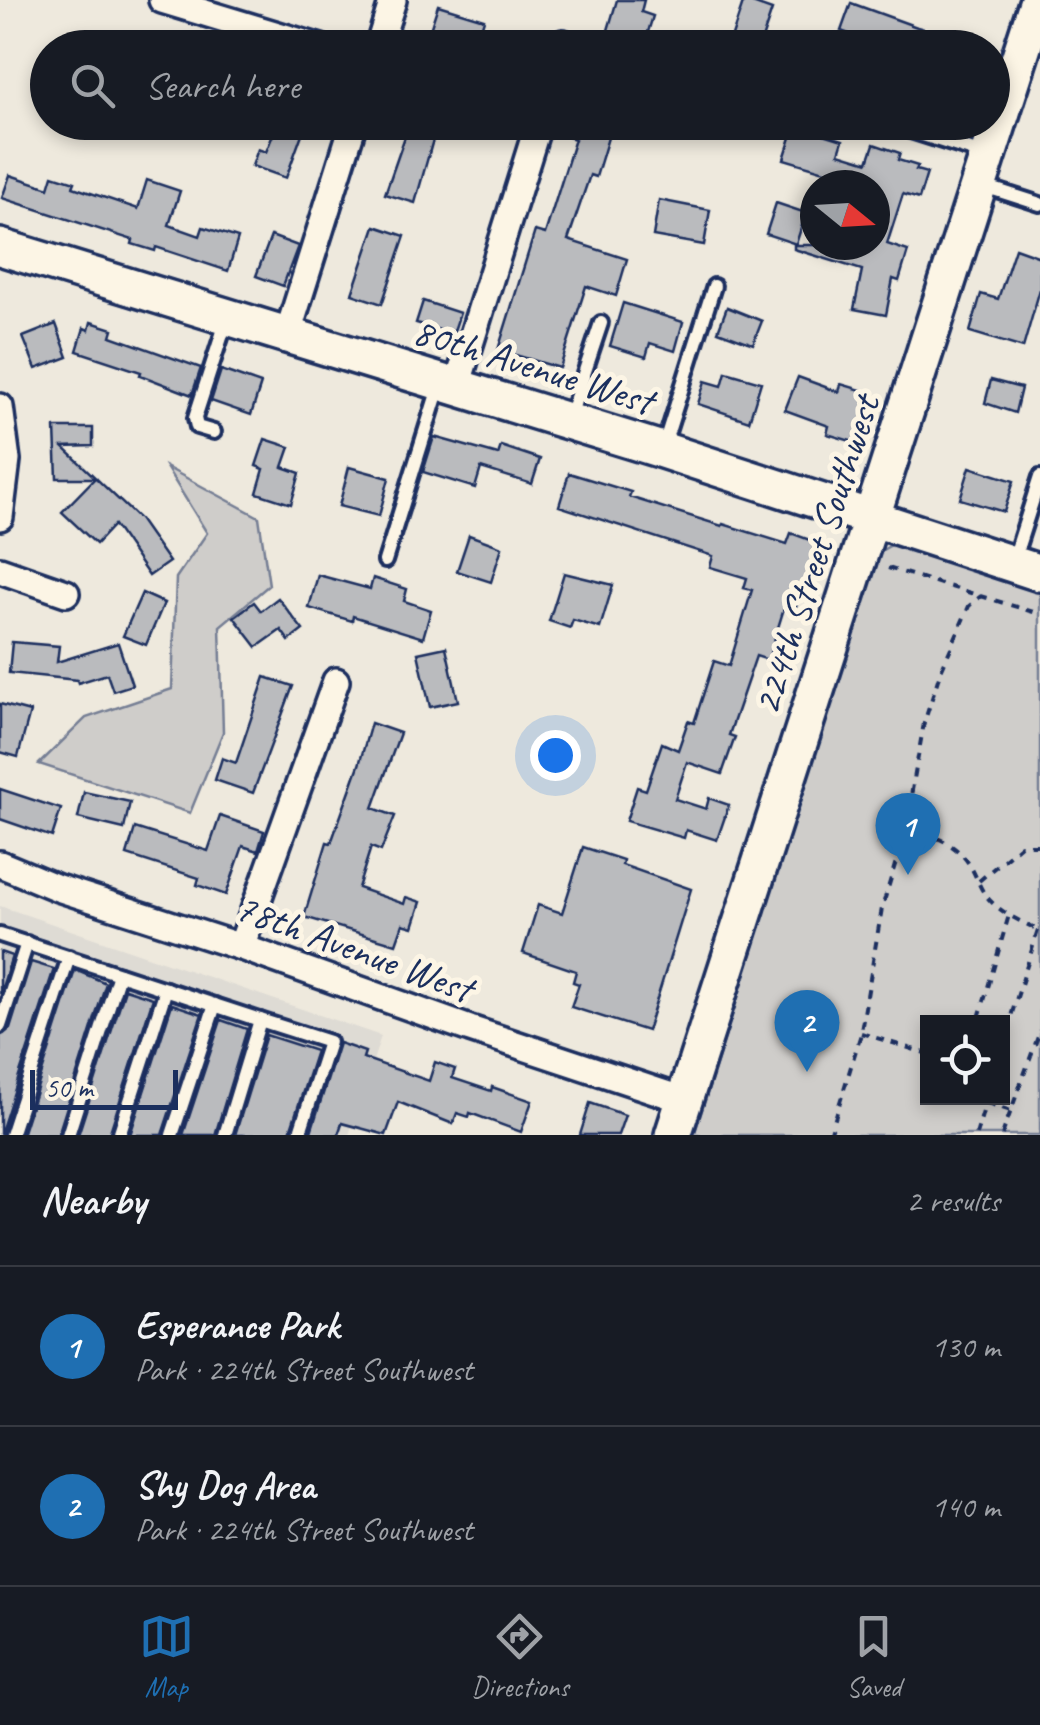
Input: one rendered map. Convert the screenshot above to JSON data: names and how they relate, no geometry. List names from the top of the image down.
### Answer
{
  "streets": {
    "street": ["80th Avenue West", "224th Street Southwest", "78th Avenue West"]
  },
  "crossings": [
    ["80th Avenue West", "224th Street Southwest"],
    ["224th Street Southwest", "78th Avenue West"]
  ],
  "scale_bar": "50 m",
  "north": "right",
  "page": {
    "search": "Search here",
    "pins": ["1", "2"],
    "scale": "50 m",
    "heading": ["Nearby", "2 results"],
    "list": [
      {
        "mark": "1",
        "name": "Esperance Park",
        "note": "Park · 224th Street Southwest",
        "value": "130 m"
      },
      {
        "mark": "2",
        "name": "Shy Dog Area",
        "note": "Park · 224th Street Southwest",
        "value": "140 m"
      }
    ],
    "nav": ["Map", "Directions", "Saved"]
  }
}
